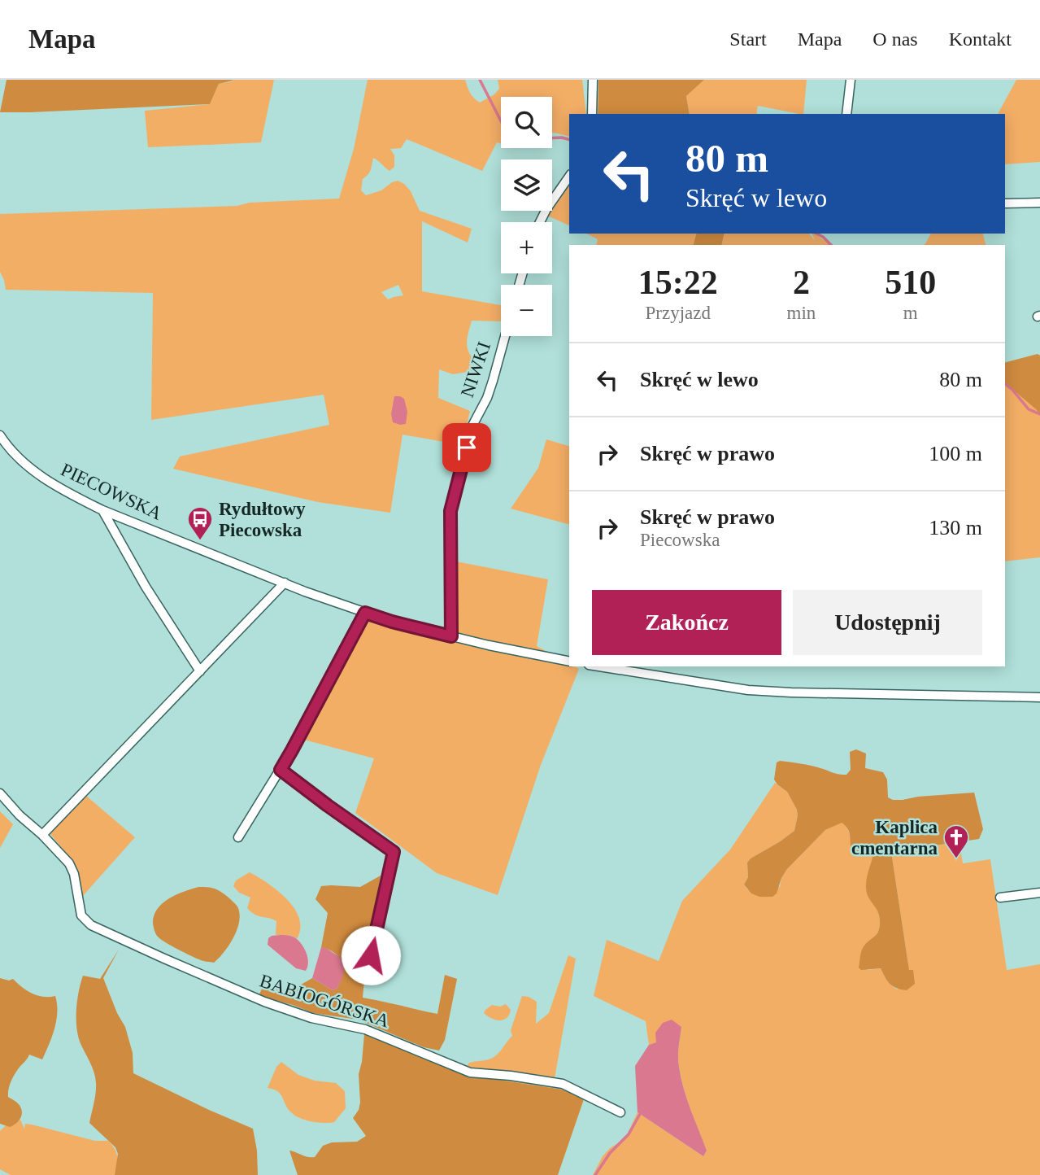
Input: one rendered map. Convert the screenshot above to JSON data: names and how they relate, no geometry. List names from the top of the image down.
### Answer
{
  "streets": {
    "street": ["NIWKI", "PIECOWSKA", "BABIOGÓRSKA"]
  },
  "crossings": [
    ["NIWKI", "PIECOWSKA"]
  ],
  "places": {
    "bus stop": ["Rydułtowy Piecowska"],
    "church": ["Kaplica cmentarna"]
  },
  "page": {
    "header": "Mapa",
    "nav": [
      "Start",
      "Mapa",
      "O nas",
      "Kontakt"
    ],
    "map_buttons": ["+", "−"],
    "turn": ["80 m", "Skręć w lewo"],
    "eta": [
      "15:22",
      "Przyjazd",
      "2",
      "min",
      "510",
      "m"
    ],
    "list": [
      {
        "name": "Skręć w lewo",
        "value": "80 m"
      },
      {
        "name": "Skręć w prawo",
        "value": "100 m"
      },
      {
        "name": "Skręć w prawo",
        "note": "Piecowska",
        "value": "130 m"
      }
    ],
    "buttons": ["Zakończ", "Udostępnij"]
  }
}
